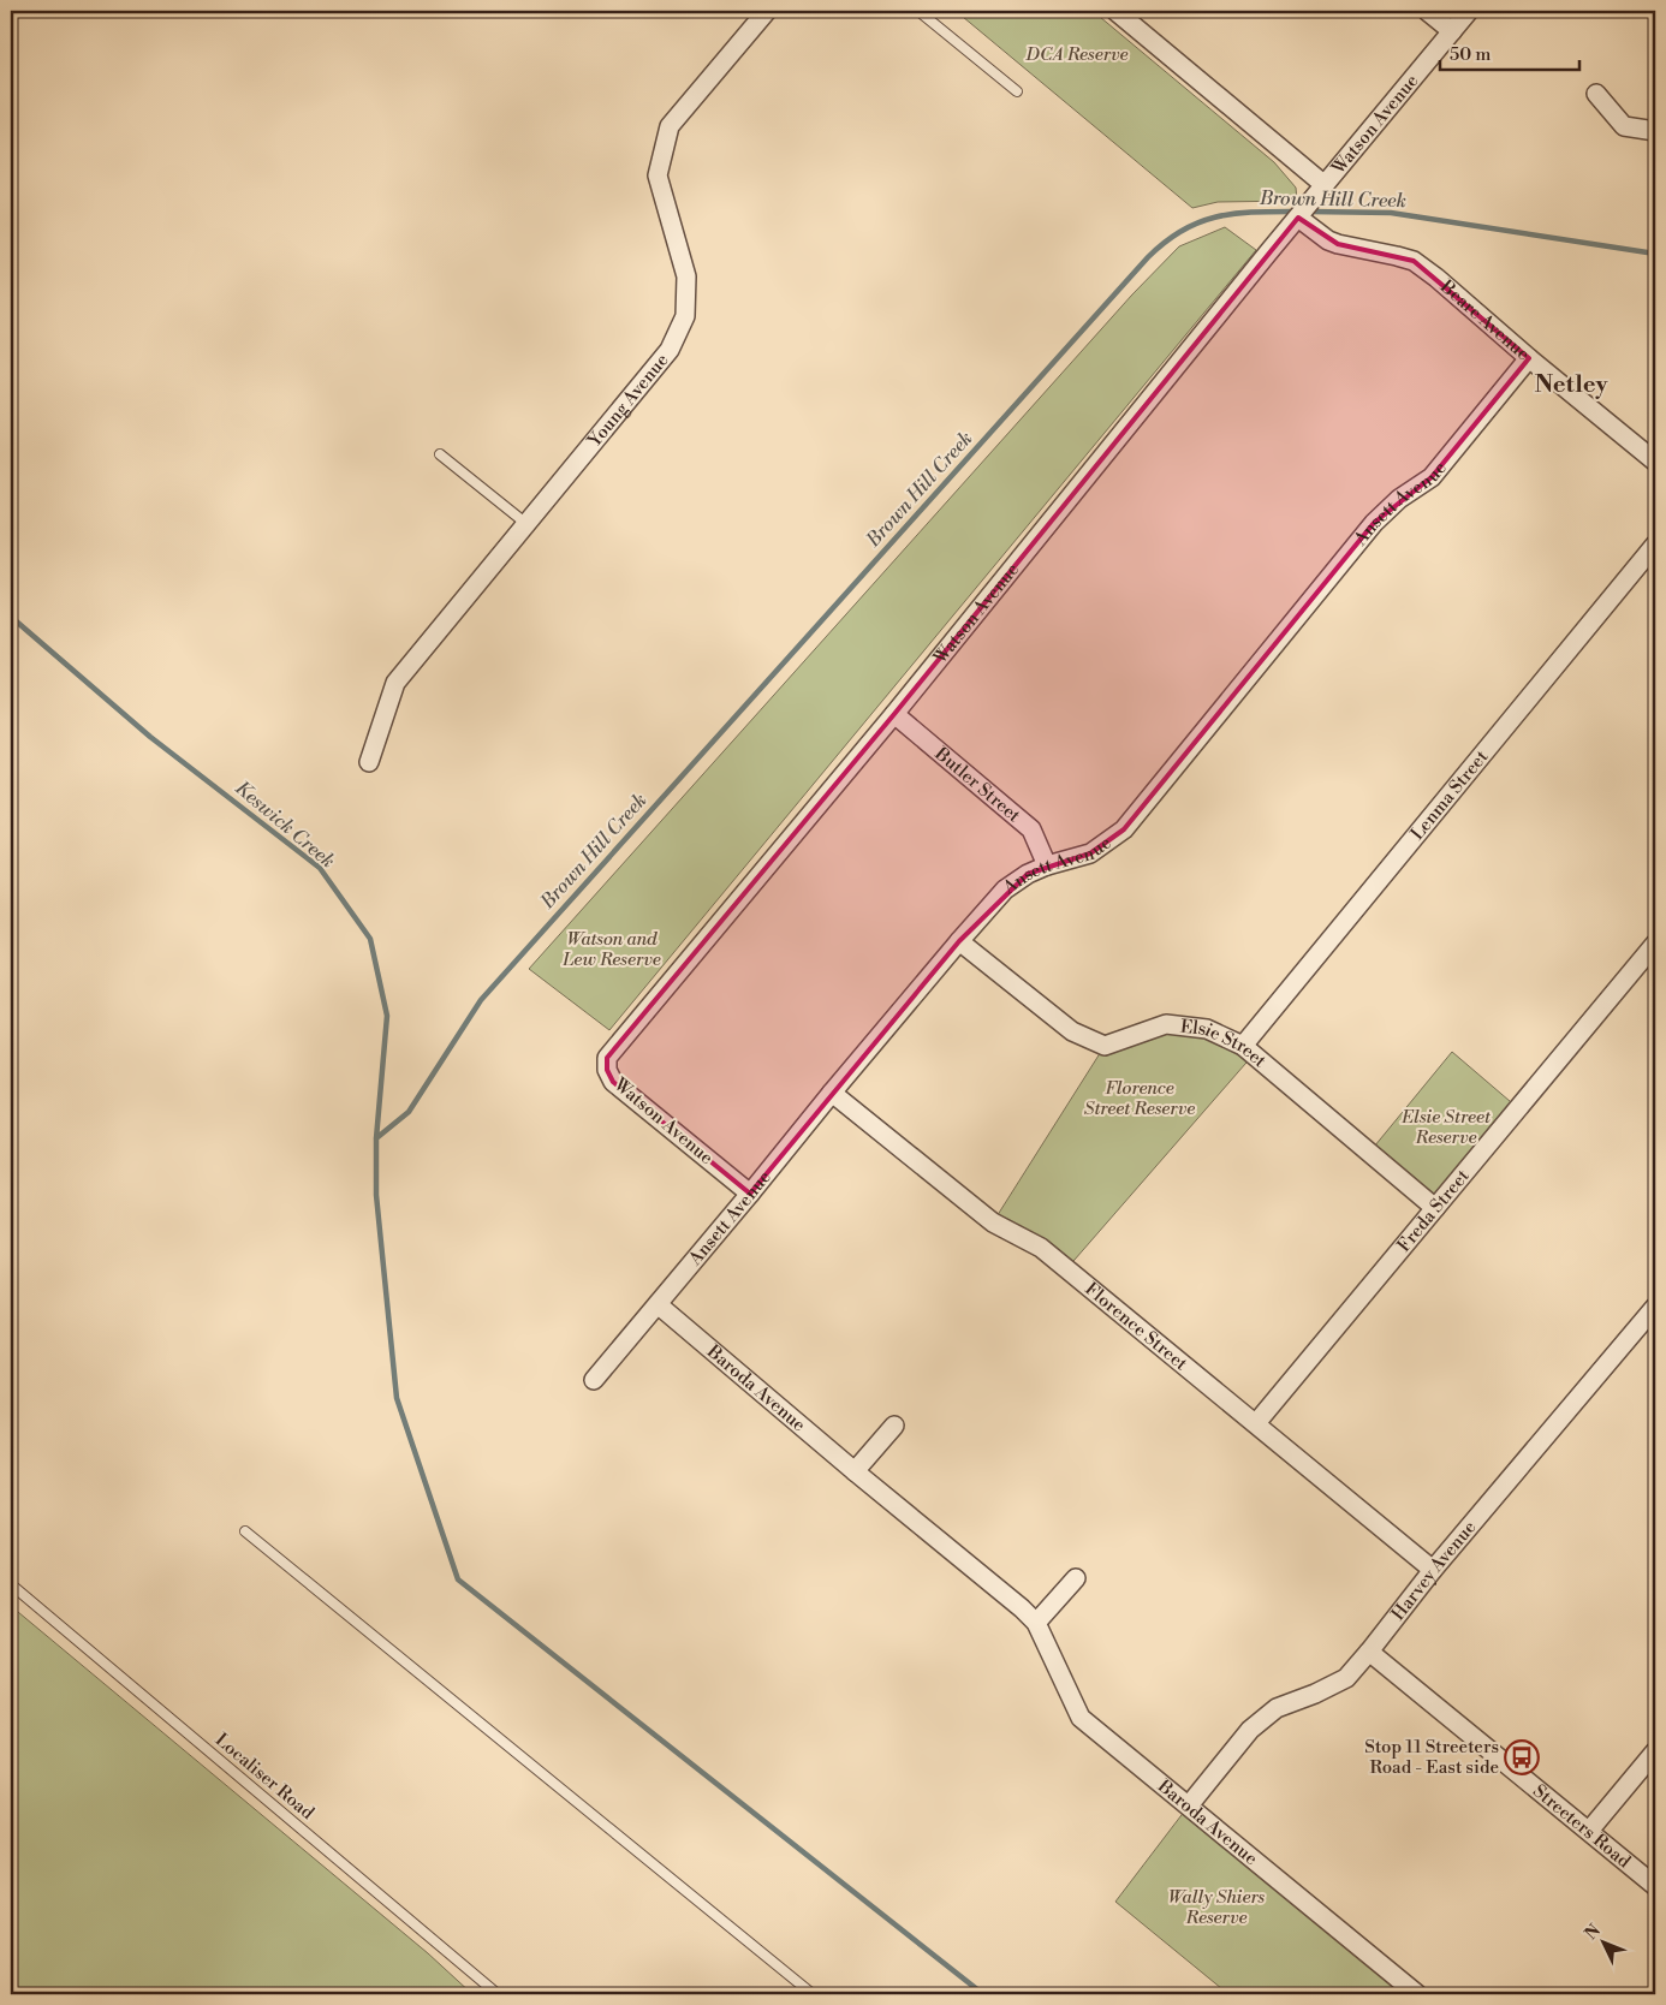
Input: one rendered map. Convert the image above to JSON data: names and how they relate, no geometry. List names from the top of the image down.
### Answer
{
  "streets": {
    "street": [
      "Watson Avenue",
      "Beare Avenue",
      "Young Avenue",
      "Ansett Avenue",
      "Butler Street",
      "Lenma Street",
      "Elsie Street",
      "Freda Street",
      "Florence Street",
      "Baroda Avenue",
      "Harvey Avenue",
      "Streeters Road"
    ],
    "lane": ["Localiser Road"]
  },
  "crossings": [
    ["Watson Avenue", "Beare Avenue"],
    ["Watson Avenue", "Ansett Avenue"],
    ["Watson Avenue", "Butler Street"],
    ["Beare Avenue", "Ansett Avenue"],
    ["Ansett Avenue", "Butler Street"],
    ["Ansett Avenue", "Elsie Street"],
    ["Ansett Avenue", "Florence Street"],
    ["Ansett Avenue", "Baroda Avenue"],
    ["Lenma Street", "Elsie Street"],
    ["Elsie Street", "Freda Street"],
    ["Freda Street", "Florence Street"],
    ["Florence Street", "Harvey Avenue"],
    ["Baroda Avenue", "Harvey Avenue"],
    ["Harvey Avenue", "Streeters Road"]
  ],
  "districts": ["Netley"],
  "water": ["Brown Hill Creek", "Keswick Creek"],
  "parks": [
    "DCA Reserve",
    "Watson and Lew Reserve",
    "Florence Street Reserve",
    "Elsie Street Reserve",
    "Wally Shiers Reserve"
  ],
  "places": {
    "bus stop": ["Stop 11 Streeters Road - East side"]
  },
  "scale_bar": "50 m",
  "north": "top left"
}
